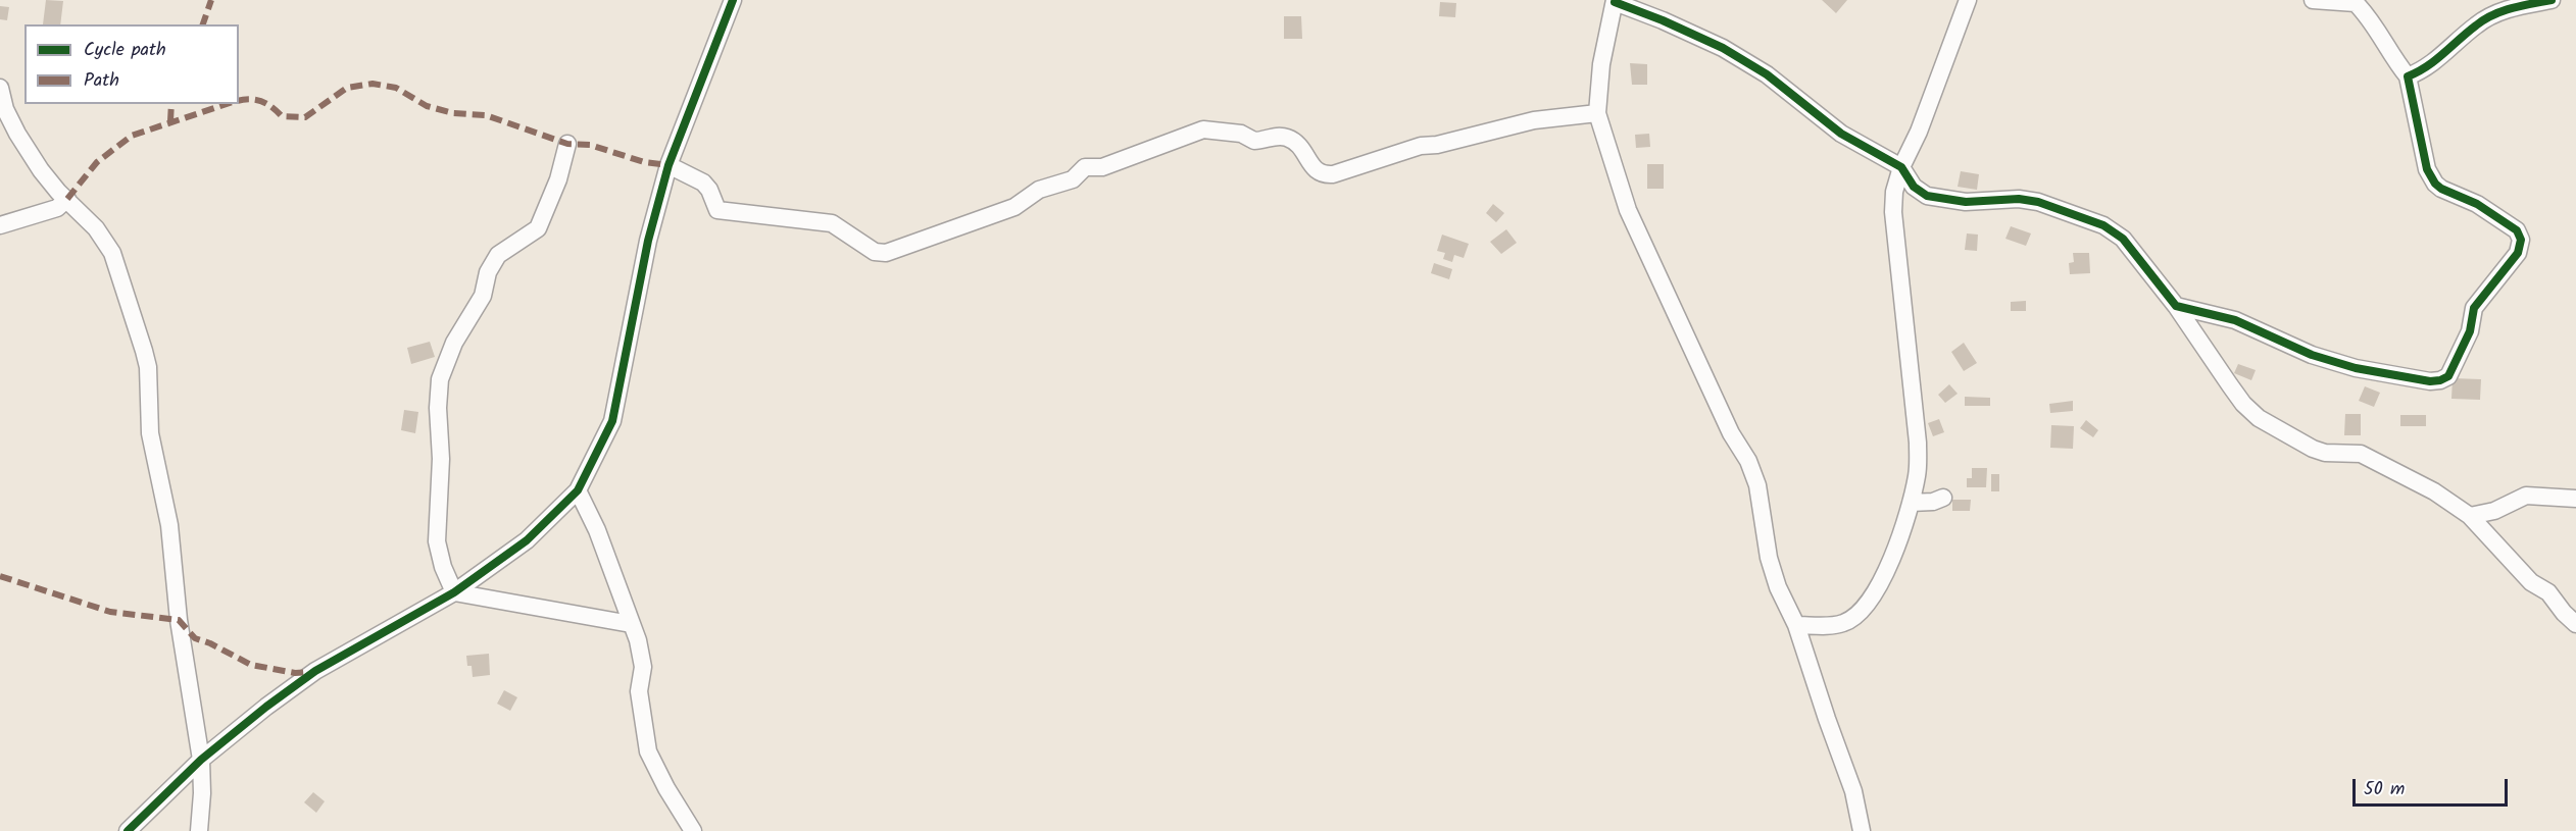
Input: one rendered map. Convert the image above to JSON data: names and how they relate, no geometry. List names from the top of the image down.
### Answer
{
  "legend": ["Cycle path", "Path"],
  "scale_bar": "50 m"
}
